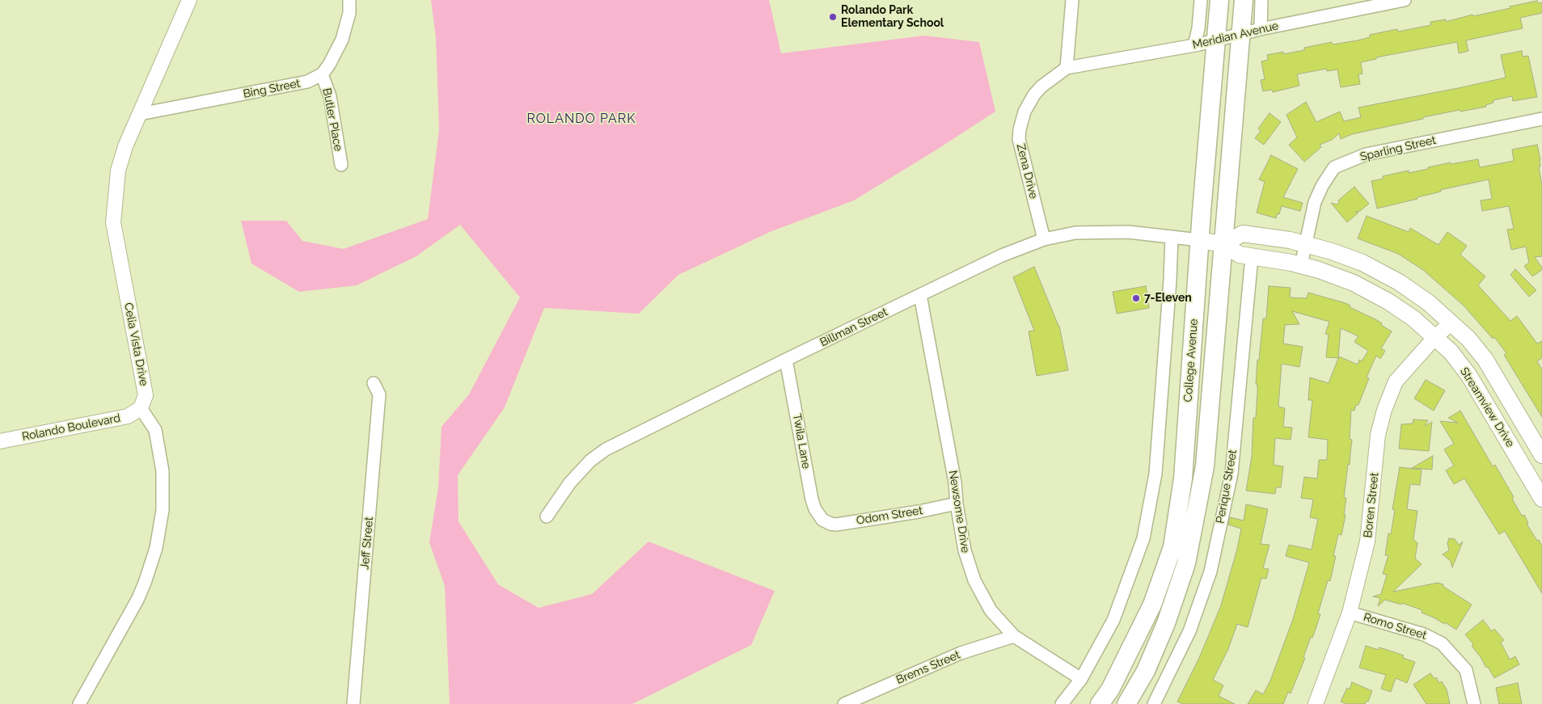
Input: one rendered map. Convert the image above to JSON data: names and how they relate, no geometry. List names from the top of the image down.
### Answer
{
  "streets": {
    "main road": ["College Avenue", "Streamview Drive"],
    "street": [
      "Meridian Avenue",
      "Bing Street",
      "Butler Place",
      "Sparling Street",
      "Zena Drive",
      "Billman Street",
      "Celia Vista Drive",
      "Rolando Boulevard",
      "Twila Lane",
      "Perique Street",
      "Boren Street",
      "Newsome Drive",
      "Odom Street",
      "Jeff Street",
      "Romo Street",
      "Brems Street"
    ]
  },
  "crossings": [
    ["Meridian Avenue", "Zena Drive"],
    ["Meridian Avenue", "College Avenue"],
    ["Bing Street", "Butler Place"],
    ["Bing Street", "Celia Vista Drive"],
    ["Sparling Street", "Streamview Drive"],
    ["Zena Drive", "Billman Street"],
    ["Billman Street", "College Avenue"],
    ["Billman Street", "Streamview Drive"],
    ["Billman Street", "Twila Lane"],
    ["Billman Street", "Newsome Drive"],
    ["Celia Vista Drive", "Rolando Boulevard"],
    ["College Avenue", "Streamview Drive"],
    ["Streamview Drive", "Perique Street"],
    ["Streamview Drive", "Boren Street"],
    ["Twila Lane", "Odom Street"],
    ["Boren Street", "Romo Street"],
    ["Newsome Drive", "Odom Street"],
    ["Newsome Drive", "Brems Street"]
  ],
  "districts": ["ROLANDO PARK"],
  "places": ["Rolando Park Elementary School", "7-Eleven"]
}
